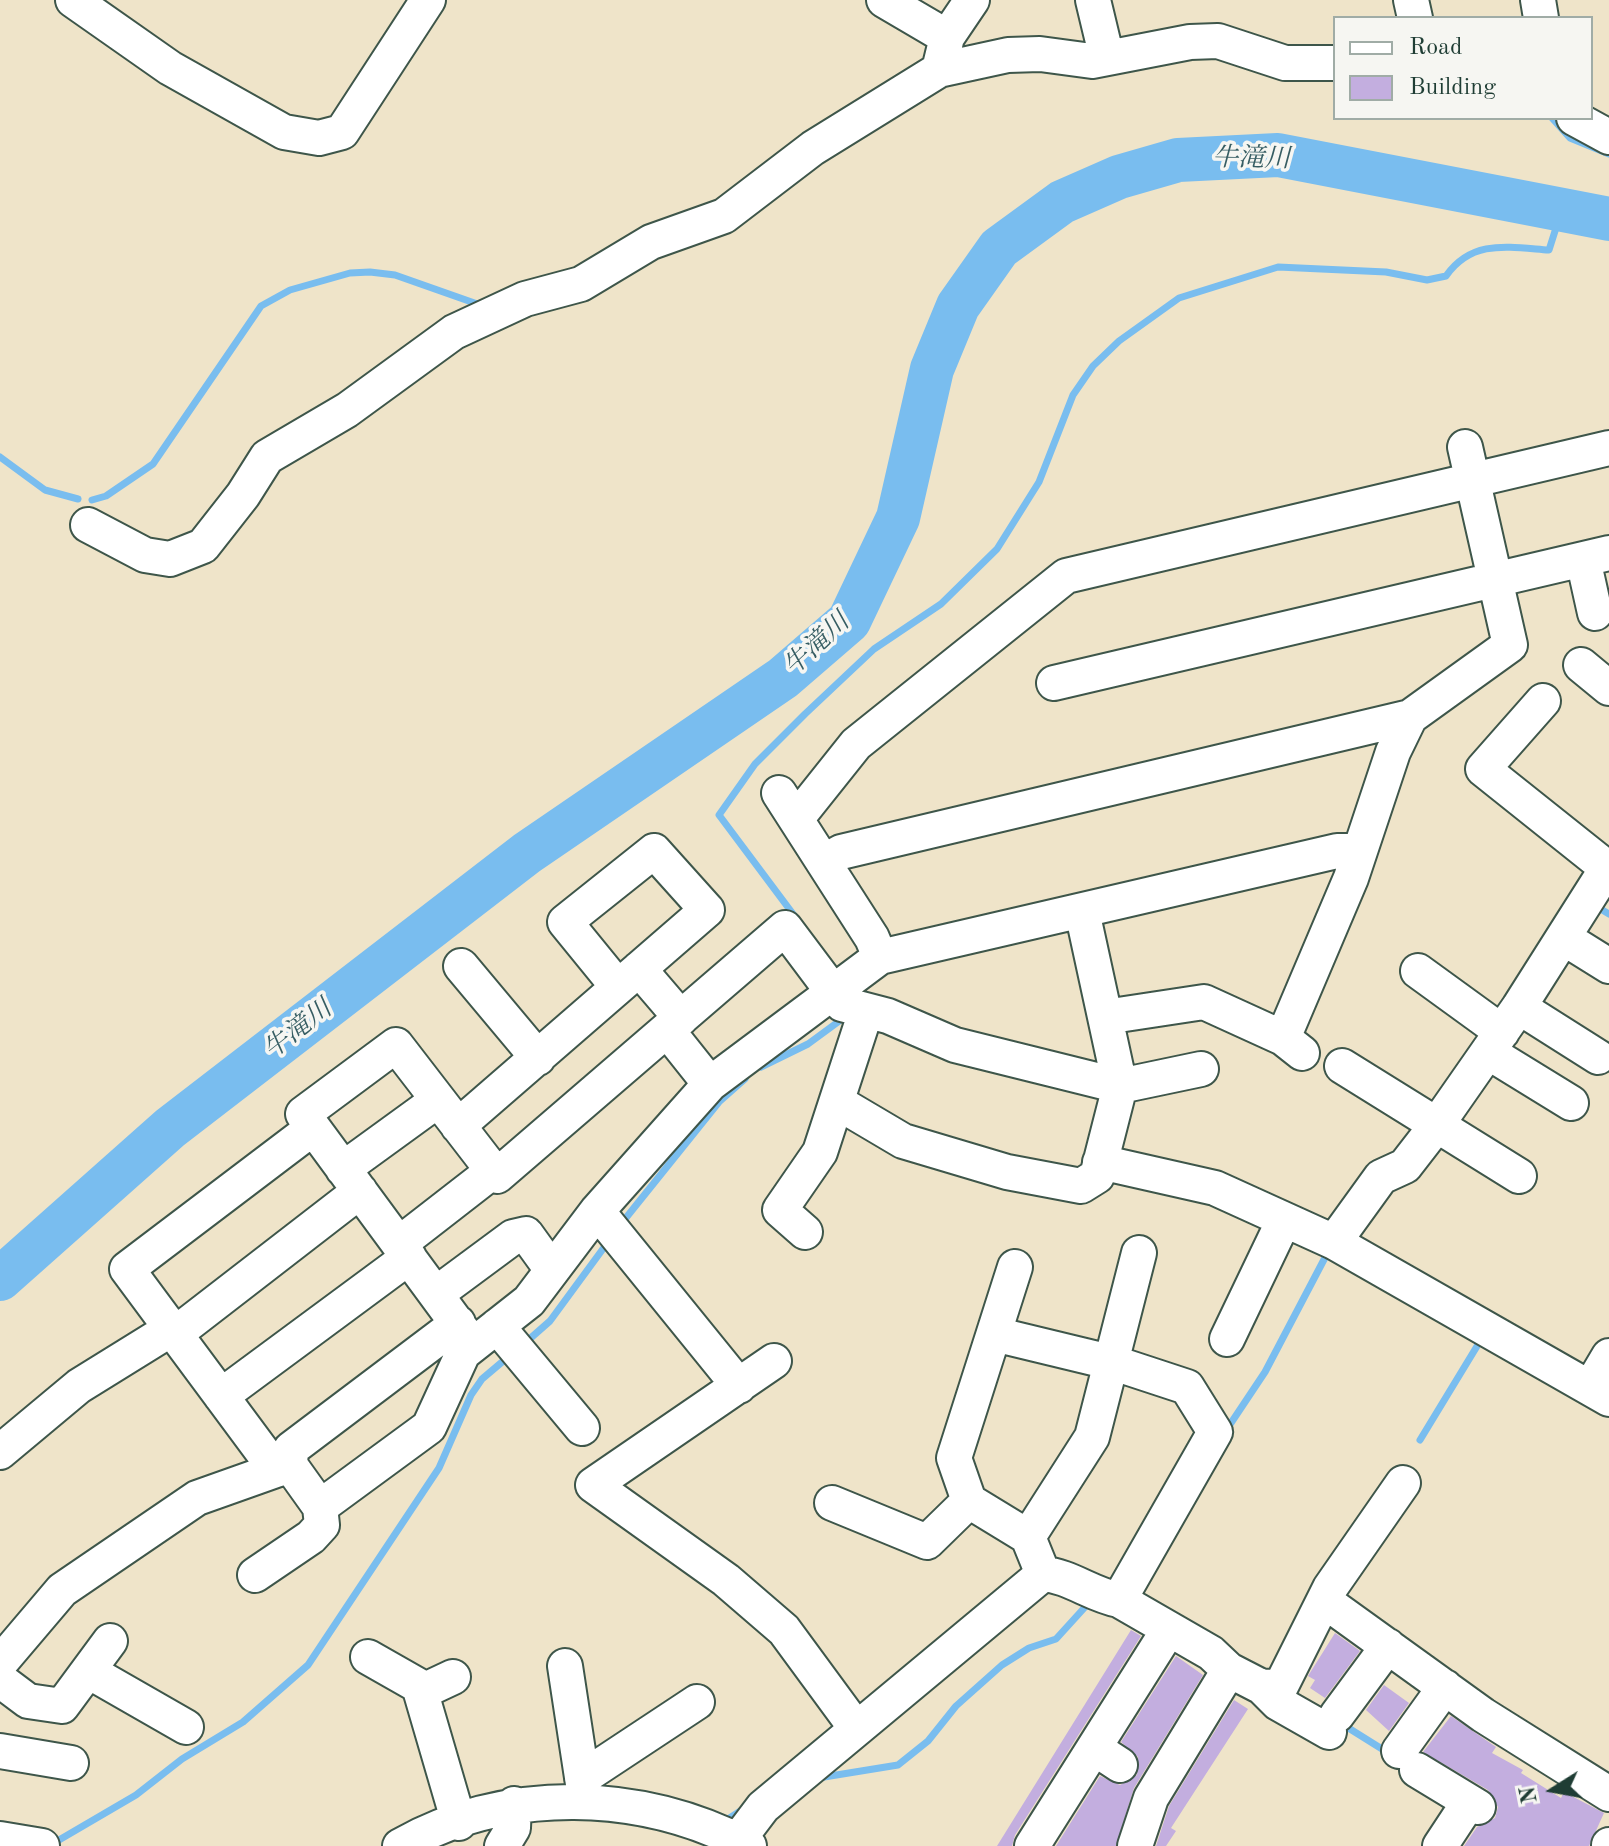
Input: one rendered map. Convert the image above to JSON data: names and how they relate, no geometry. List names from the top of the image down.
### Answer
{
  "water": ["牛滝川"],
  "legend": ["Road", "Building"],
  "north": "left"
}
